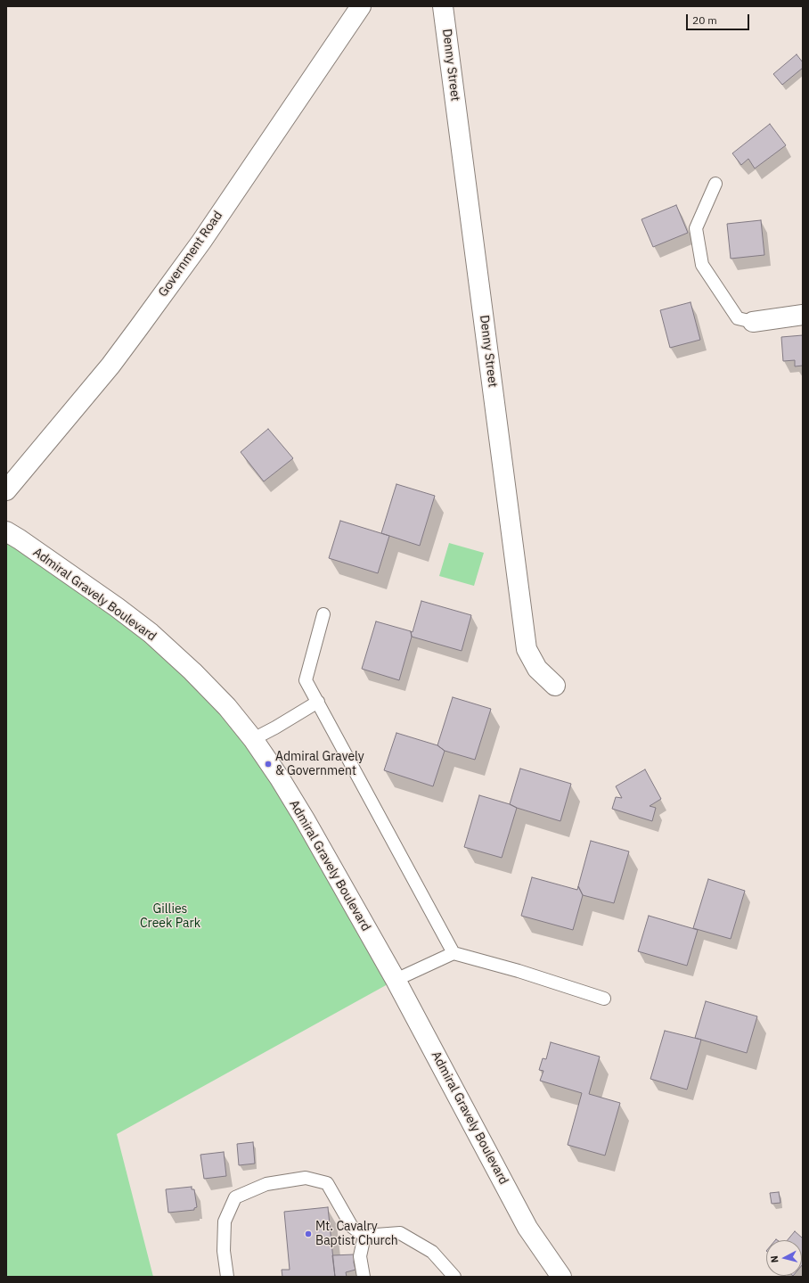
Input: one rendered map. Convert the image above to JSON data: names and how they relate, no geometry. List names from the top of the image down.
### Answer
{
  "streets": {
    "street": ["Denny Street", "Government Road", "Admiral Gravely Boulevard"]
  },
  "parks": ["Gillies Creek Park"],
  "places": ["Admiral Gravely & Government", "Mt. Cavalry Baptist Church"],
  "scale_bar": "20 m",
  "north": "left"
}
